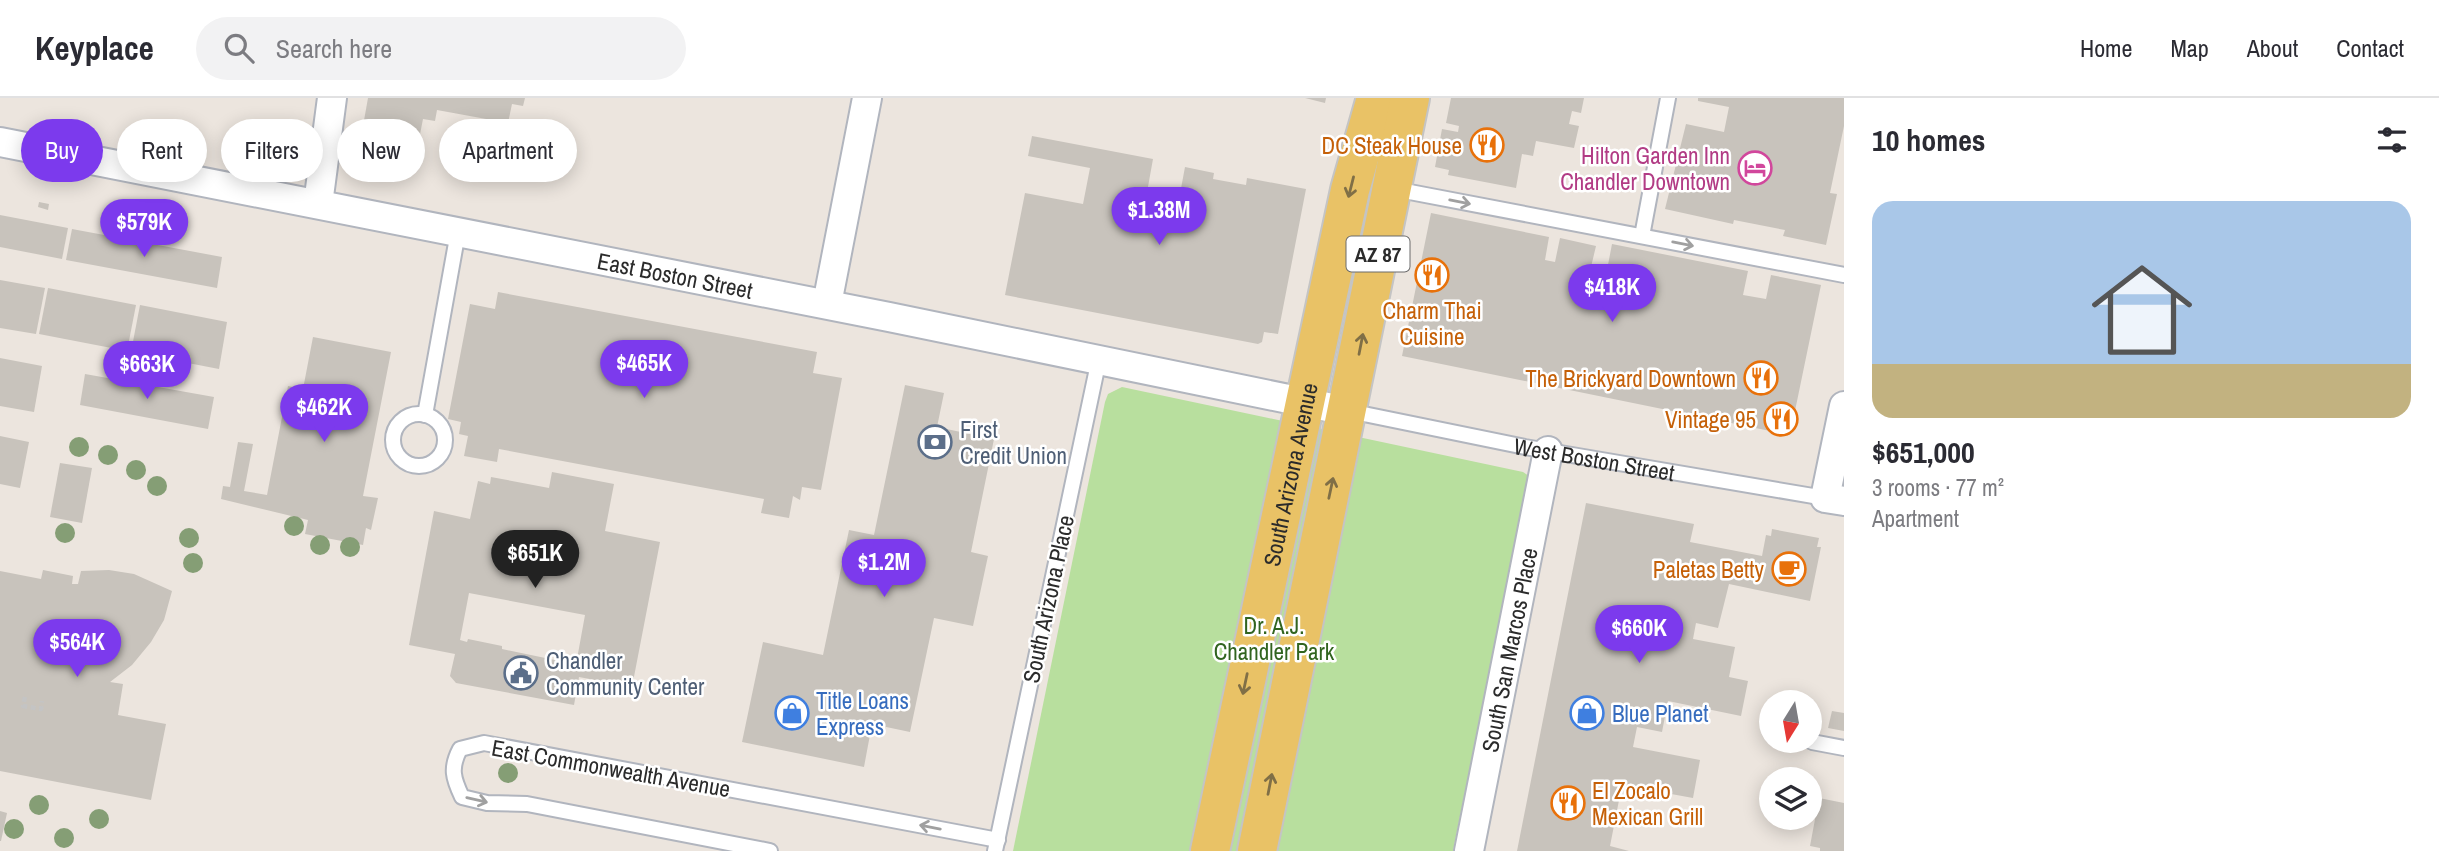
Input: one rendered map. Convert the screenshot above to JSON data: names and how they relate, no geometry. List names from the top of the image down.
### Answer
{
  "streets": {
    "main road": ["AZ 87", "South Arizona Avenue"],
    "street": ["East Boston Street", "South San Marcos Place"],
    "lane": ["West Boston Street", "South Arizona Place", "East Commonwealth Avenue"]
  },
  "crossings": [
    ["East Boston Street", "West Boston Street"],
    ["East Boston Street", "South Arizona Avenue"],
    ["East Boston Street", "South Arizona Place"],
    ["West Boston Street", "South Arizona Avenue"],
    ["West Boston Street", "South San Marcos Place"],
    ["South Arizona Place", "East Commonwealth Avenue"]
  ],
  "parks": ["Dr. A.J. Chandler Park"],
  "places": {
    "restaurant": [
      "DC Steak House",
      "Charm Thai Cuisine",
      "The Brickyard Downtown",
      "Vintage 95",
      "El Zocalo Mexican Grill"
    ],
    "hotel": ["Hilton Garden Inn Chandler Downtown"],
    "bank": ["First Credit Union"],
    "cafe": ["Paletas Betty"],
    "public building": ["Chandler Community Center"],
    "shop": ["Title Loans Express", "Blue Planet"]
  },
  "north": "bottom",
  "page": {
    "header": "Keyplace",
    "search": "Search here",
    "nav": [
      "Home",
      "Map",
      "About",
      "Contact"
    ],
    "heading": "10 homes",
    "chip": [
      "Buy",
      "Rent",
      "Filters",
      "New",
      "Apartment"
    ],
    "list": [
      {
        "name": "$651,000",
        "note": "3 rooms · 77 m² · Apartment"
      }
    ],
    "price": [
      "$1.38M",
      "$579K",
      "$418K",
      "$465K",
      "$663K",
      "$462K",
      "$651K",
      "$1.2M",
      "$660K",
      "$564K"
    ]
  }
}
